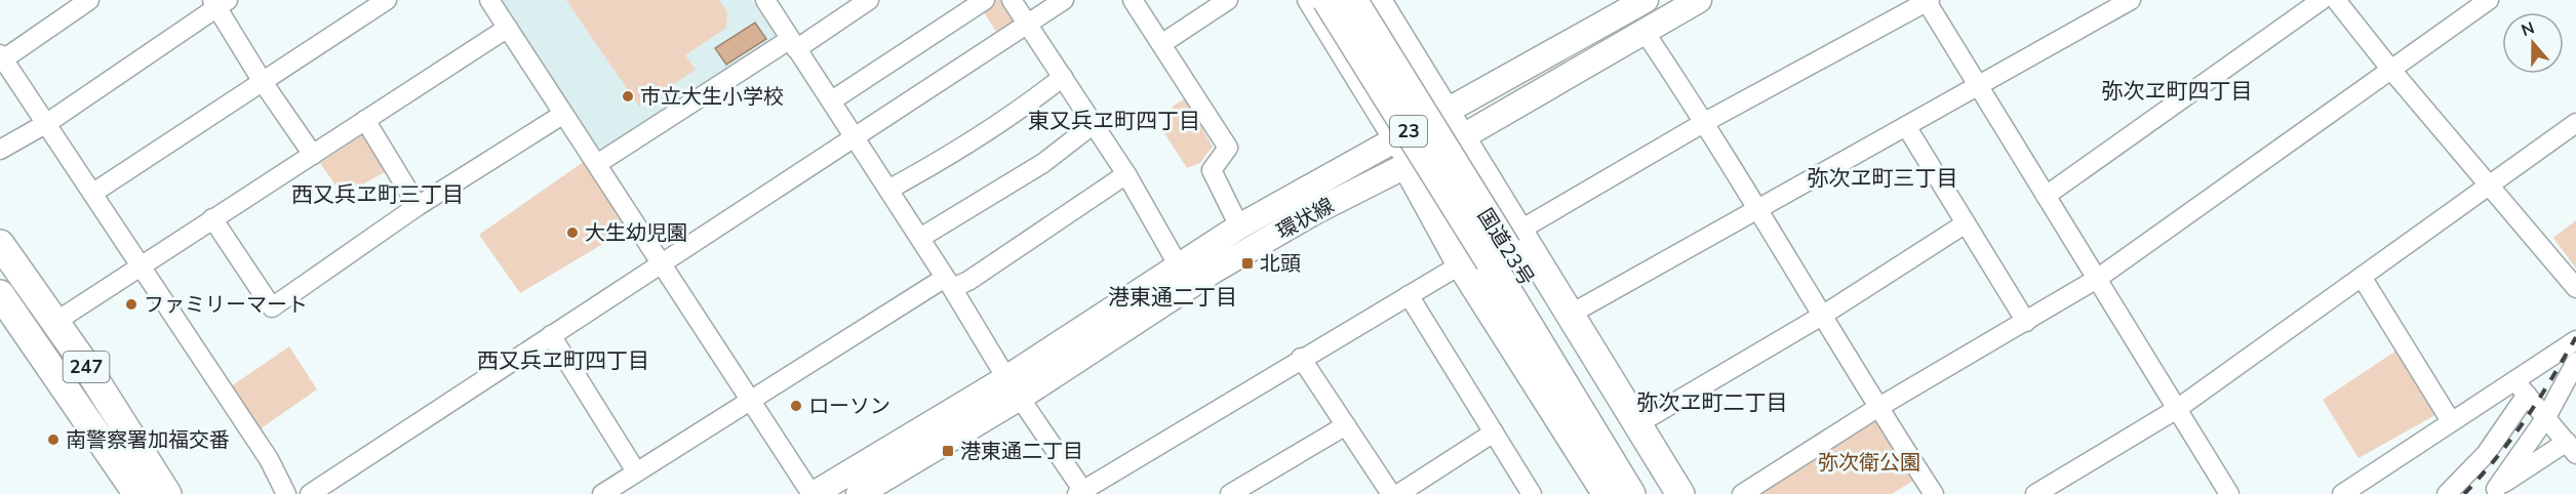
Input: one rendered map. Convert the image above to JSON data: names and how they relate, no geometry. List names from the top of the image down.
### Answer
{
  "streets": {
    "highway": ["23", "国道23号", "247"],
    "main road": ["環状線"]
  },
  "districts": [
    "弥次ヱ町四丁目",
    "東又兵ヱ町四丁目",
    "弥次ヱ町三丁目",
    "西又兵ヱ町三丁目",
    "港東通二丁目",
    "西又兵ヱ町四丁目",
    "弥次ヱ町二丁目"
  ],
  "parks": ["弥次衛公園"],
  "places": {
    "other": [
      "市立大生小学校",
      "大生幼児園",
      "ファミリーマート",
      "ローソン",
      "南警察署加福交番"
    ],
    "transit": ["北頭", "港東通二丁目"]
  },
  "north": "top"
}
